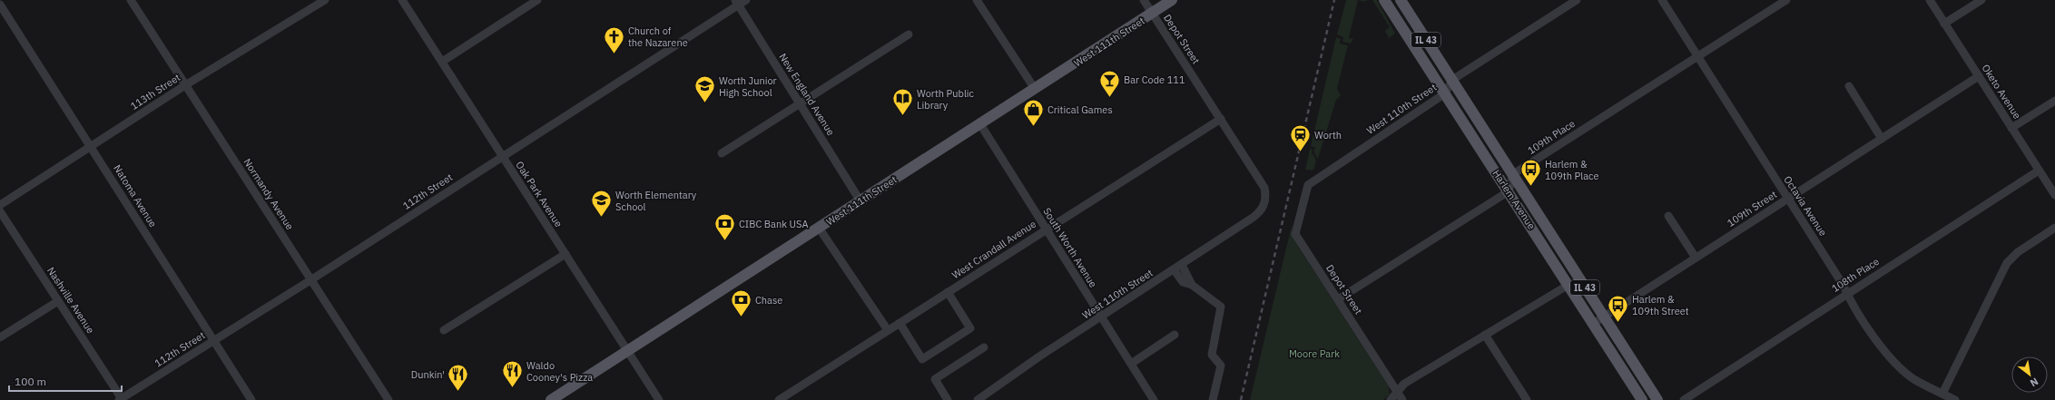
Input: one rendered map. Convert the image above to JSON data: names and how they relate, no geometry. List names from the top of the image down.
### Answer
{
  "streets": {
    "main road": ["IL 43", "West 111th Street", "Harlem Avenue"],
    "street": [
      "Depot Street",
      "113th Street",
      "Oketo Avenue",
      "New England Avenue",
      "West 110th Street",
      "109th Place",
      "112th Street",
      "Normandy Avenue",
      "Oak Park Avenue",
      "Natoma Avenue",
      "Octavia Avenue",
      "109th Street",
      "South Worth Avenue",
      "West Crandall Avenue",
      "108th Place",
      "Nashville Avenue"
    ]
  },
  "crossings": [
    ["Depot Street", "West 111th Street"],
    ["Depot Street", "West 110th Street"],
    ["Depot Street", "West Crandall Avenue"],
    ["West 111th Street", "New England Avenue"],
    ["West 111th Street", "Oak Park Avenue"],
    ["West 111th Street", "South Worth Avenue"],
    ["113th Street", "Normandy Avenue"],
    ["113th Street", "Natoma Avenue"],
    ["Oketo Avenue", "109th Street"],
    ["Oketo Avenue", "108th Place"],
    ["New England Avenue", "112th Street"],
    ["West 110th Street", "Harlem Avenue"],
    ["West 110th Street", "South Worth Avenue"],
    ["109th Place", "Harlem Avenue"],
    ["109th Place", "Octavia Avenue"],
    ["112th Street", "Normandy Avenue"],
    ["112th Street", "Oak Park Avenue"],
    ["112th Street", "Natoma Avenue"],
    ["112th Street", "Nashville Avenue"],
    ["Harlem Avenue", "109th Street"],
    ["Octavia Avenue", "109th Street"],
    ["Octavia Avenue", "108th Place"],
    ["South Worth Avenue", "West Crandall Avenue"]
  ],
  "parks": ["Moore Park"],
  "places": {
    "church": ["Church of the Nazarene"],
    "bar": ["Bar Code 111"],
    "school or university": ["Worth Junior High School", "Worth Elementary School"],
    "library": ["Worth Public Library"],
    "shop": ["Critical Games"],
    "station": ["Worth"],
    "bus stop": ["Harlem & 109th Place", "Harlem & 109th Street"],
    "bank": ["CIBC Bank USA", "Chase"],
    "restaurant": ["Waldo Cooney's Pizza", "Dunkin'"]
  },
  "scale_bar": "100 m",
  "north": "bottom right"
}
